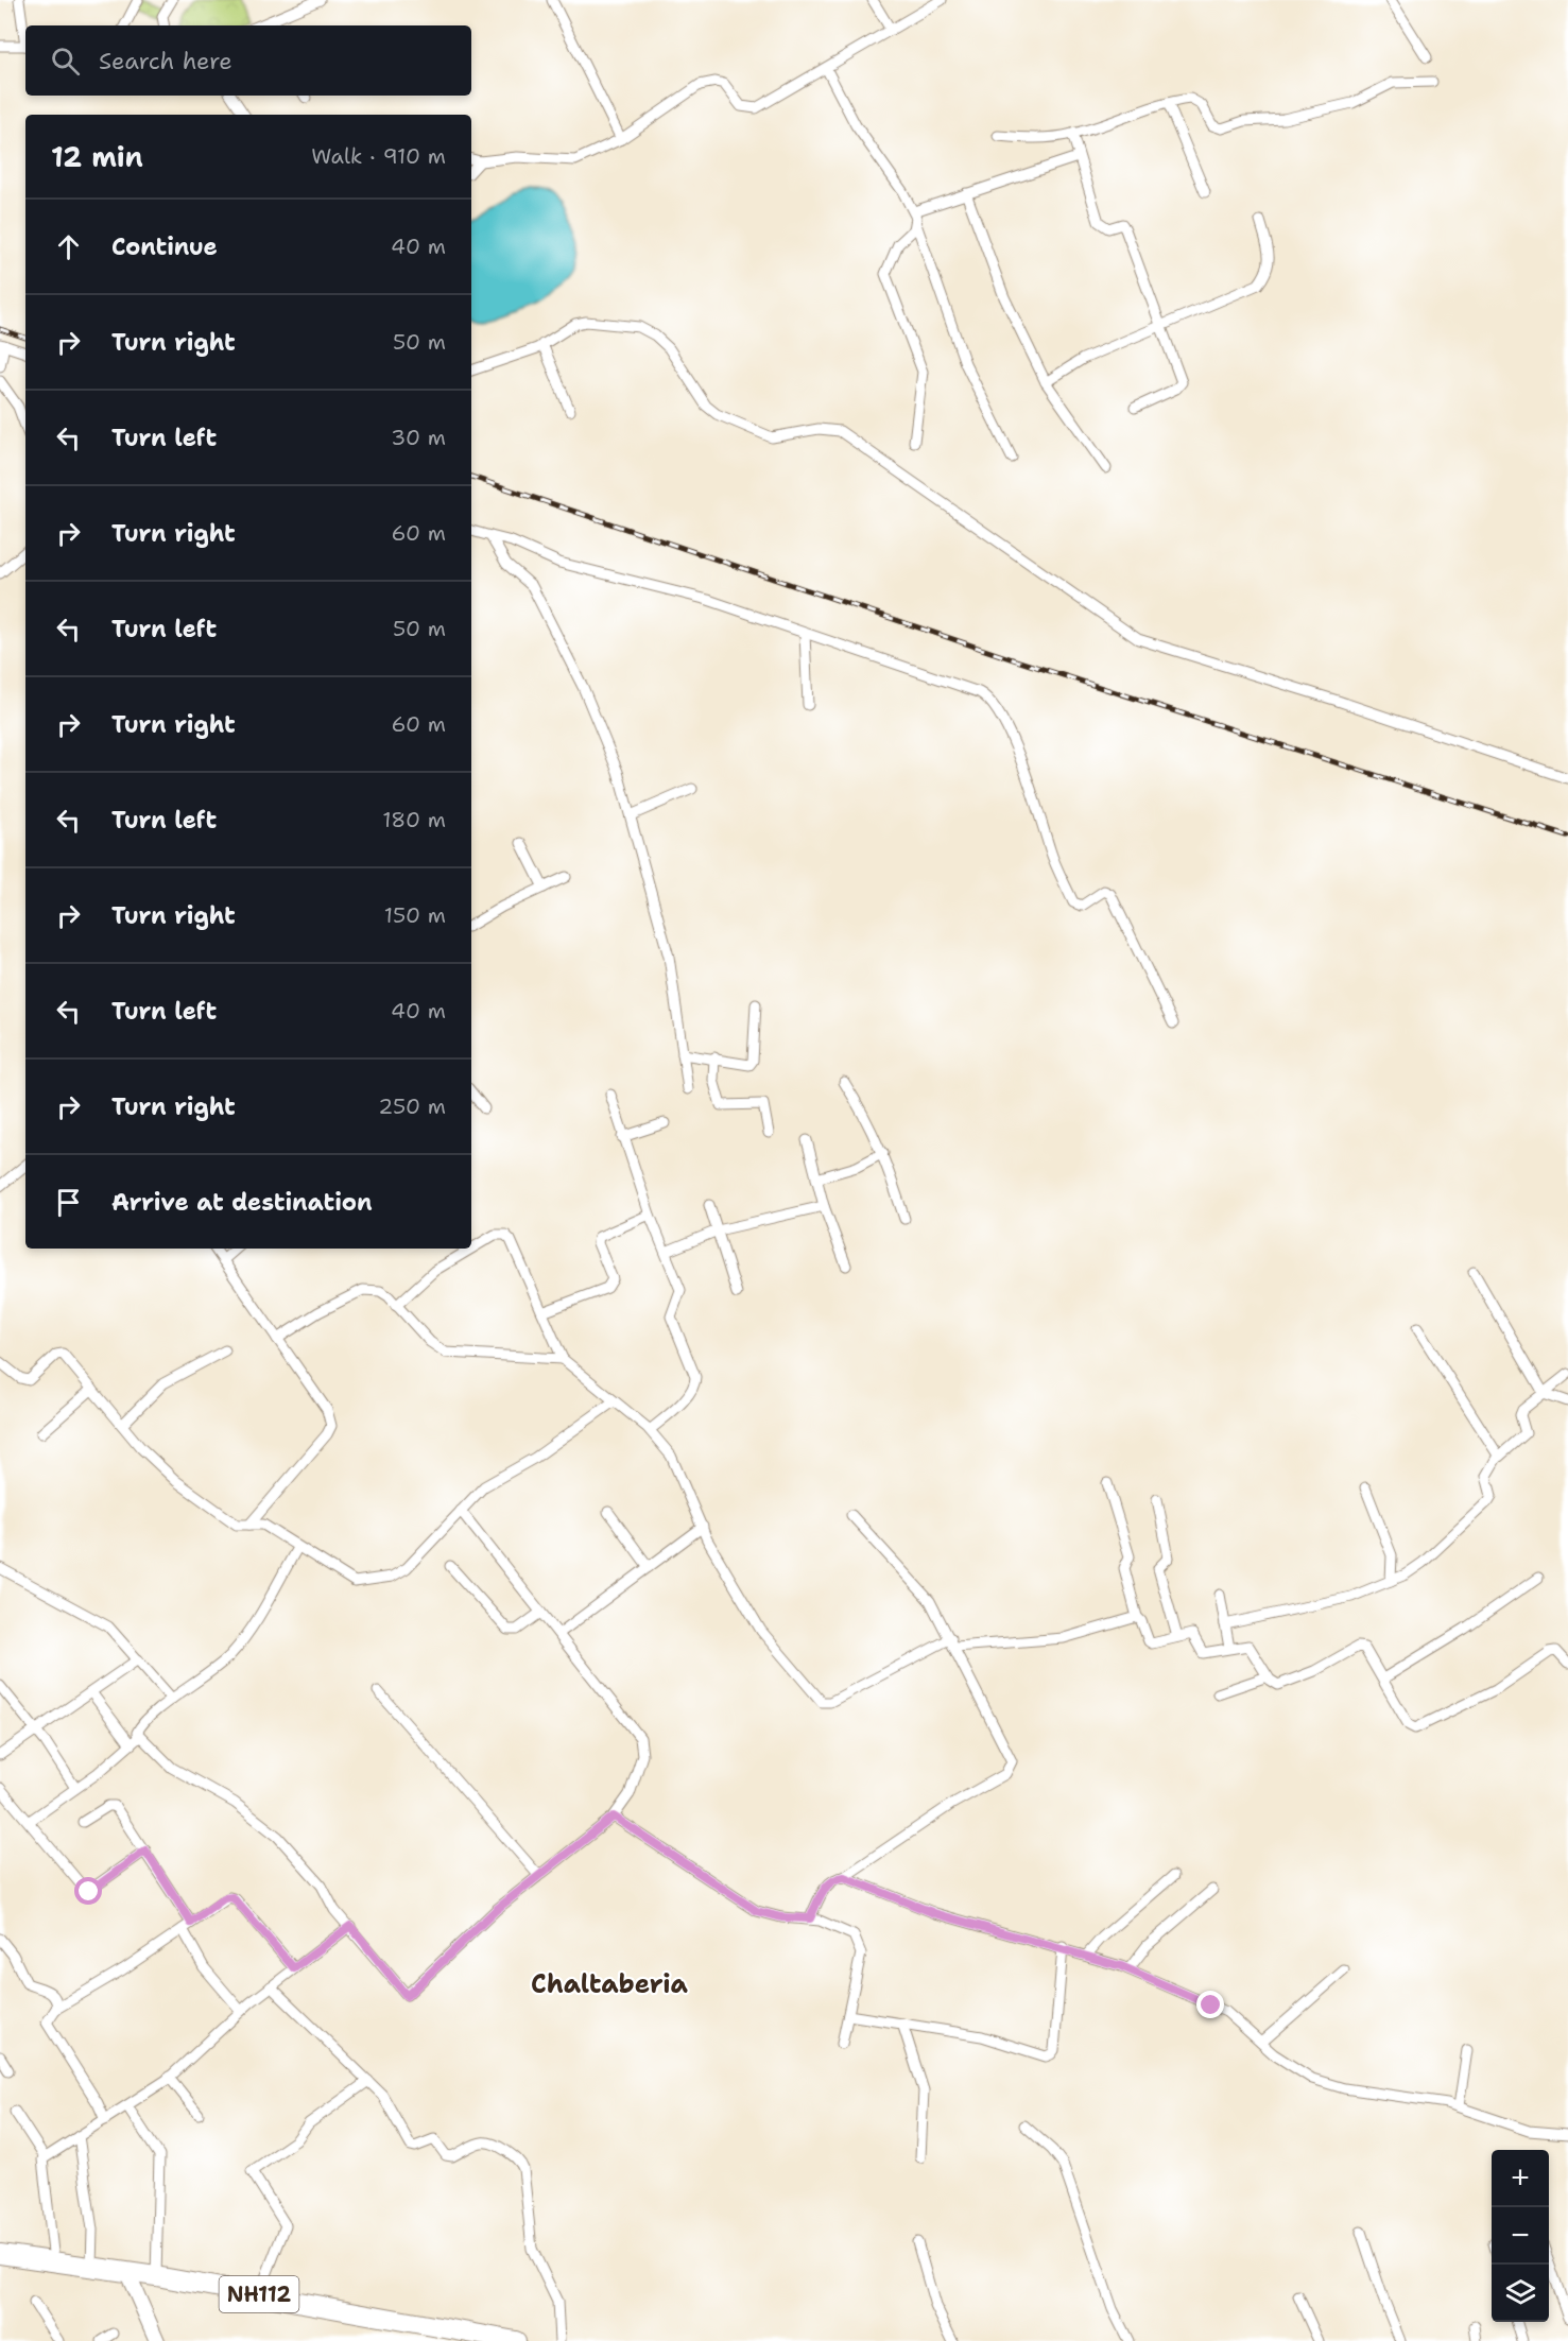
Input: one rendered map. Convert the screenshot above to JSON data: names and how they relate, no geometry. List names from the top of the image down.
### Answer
{
  "streets": {
    "highway": ["NH112"]
  },
  "districts": ["Chaltaberia"],
  "page": {
    "search": "Search here",
    "heading": ["12 min", "Walk · 910 m"],
    "list": [
      ["Continue", "40 m"],
      ["Turn right", "50 m"],
      ["Turn left", "30 m"],
      ["Turn right", "60 m"],
      ["Turn left", "50 m"],
      ["Turn right", "60 m"],
      ["Turn left", "180 m"],
      ["Turn right", "150 m"],
      ["Turn left", "40 m"],
      ["Turn right", "250 m"],
      "Arrive at destination"
    ],
    "map_buttons": ["+", "−"]
  }
}
